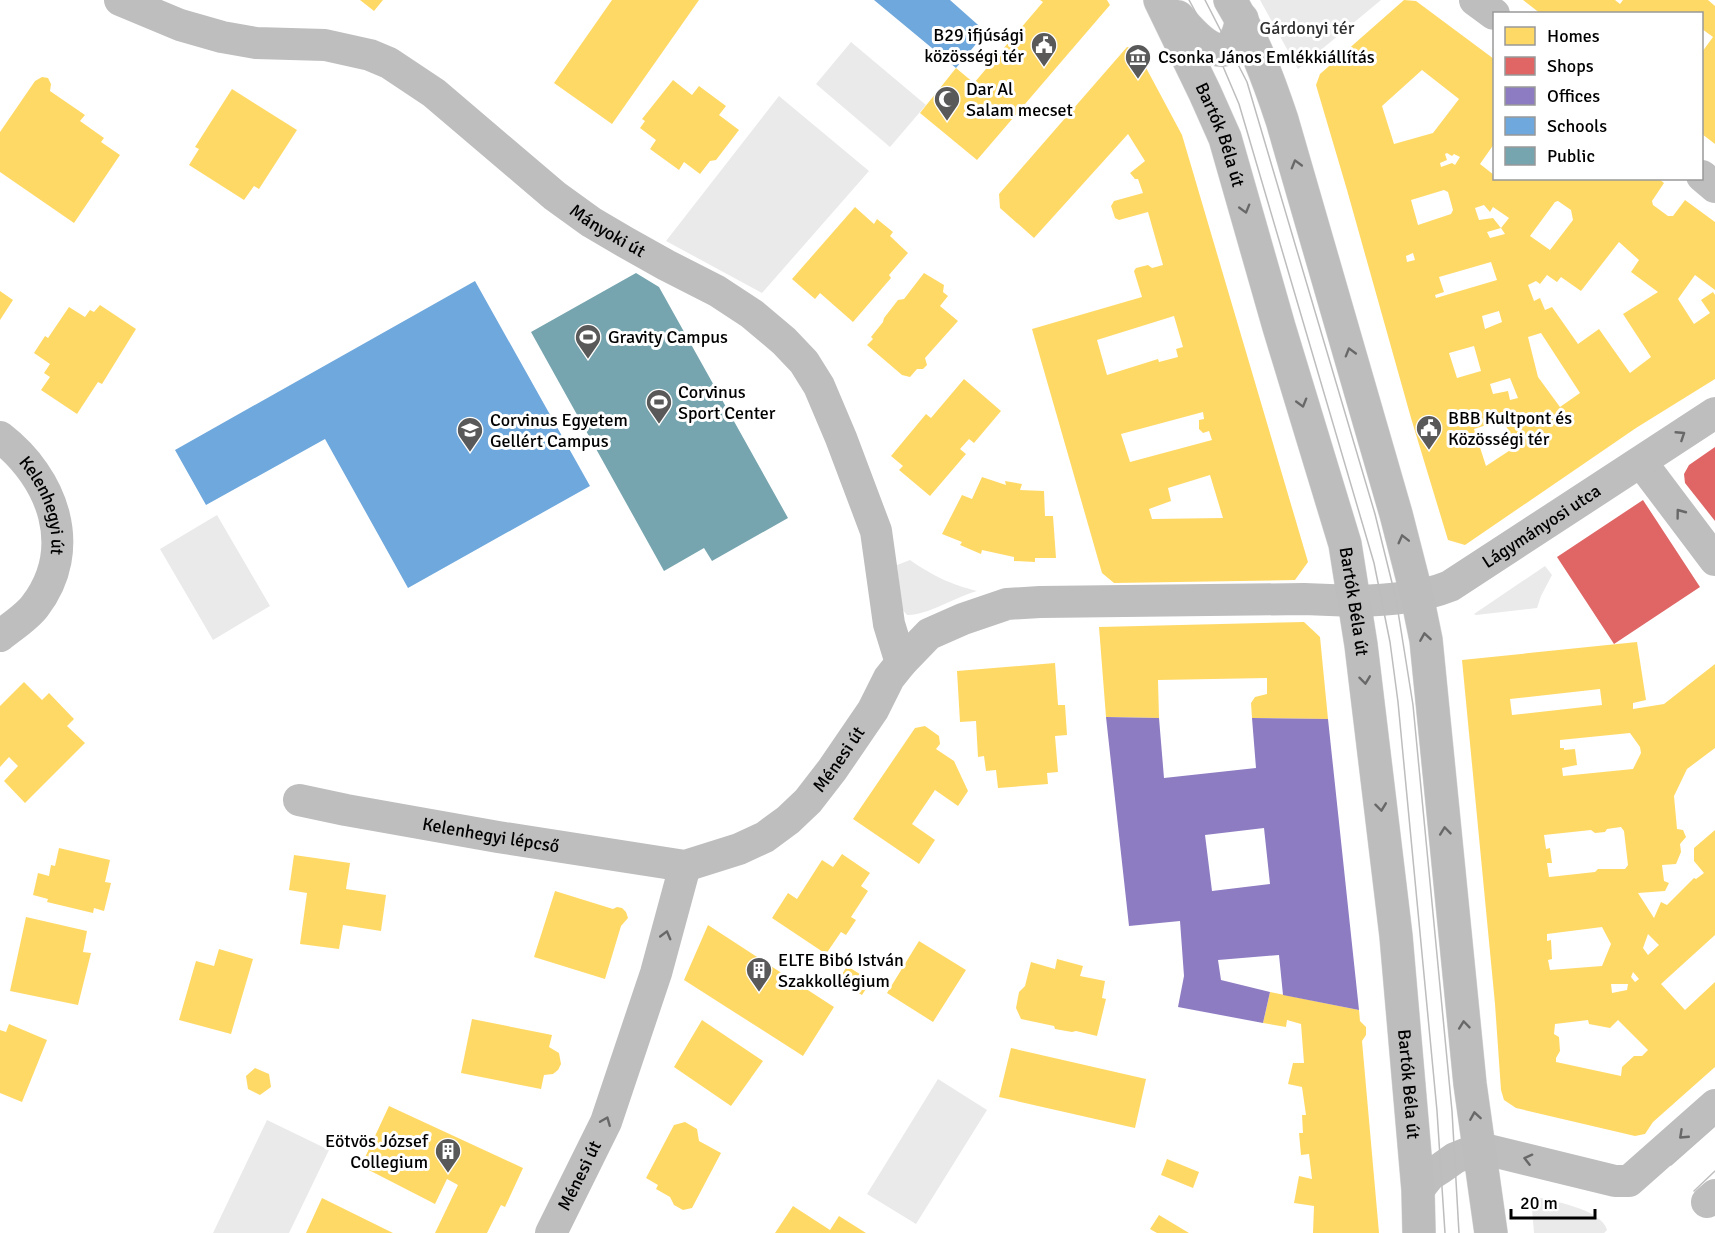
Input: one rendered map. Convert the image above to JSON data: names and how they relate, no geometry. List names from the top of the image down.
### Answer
{
  "streets": {
    "main road": ["Bartók Béla út"],
    "street": [
      "Mányoki út",
      "Kelenhegyi út",
      "Lágymányosi utca",
      "Ménesi út",
      "Kelenhegyi lépcső"
    ]
  },
  "crossings": [
    ["Bartók Béla út", "Lágymányosi utca"],
    ["Bartók Béla út", "Ménesi út"],
    ["Mányoki út", "Ménesi út"],
    ["Lágymányosi utca", "Ménesi út"],
    ["Ménesi út", "Kelenhegyi lépcső"]
  ],
  "parks": ["Gárdonyi tér"],
  "places": {
    "public building": ["B29 ifjúsági közösségi tér", "BBB Kultpont és Közösségi tér"],
    "museum": ["Csonka János Emlékkiállítás"],
    "mosque": ["Dar Al Salam mecset"],
    "sports": ["Gravity Campus", "Corvinus Sport Center"],
    "school or university": ["Corvinus Egyetem Gellért Campus"],
    "building": ["ELTE Bibó István Szakkollégium", "Eötvös József Collegium"]
  },
  "legend": [
    "Homes",
    "Shops",
    "Offices",
    "Schools",
    "Public"
  ],
  "scale_bar": "20 m"
}
